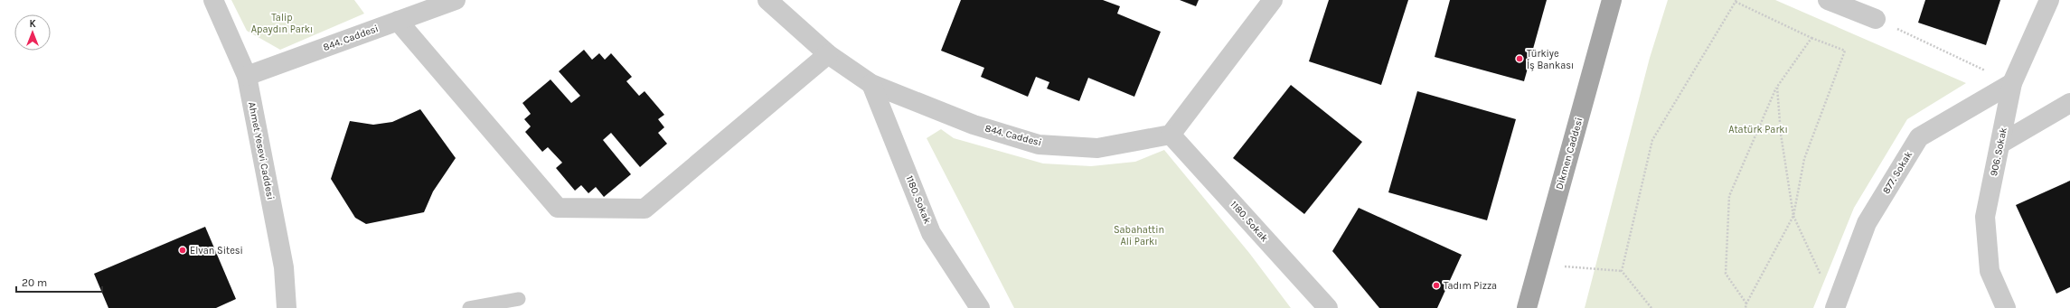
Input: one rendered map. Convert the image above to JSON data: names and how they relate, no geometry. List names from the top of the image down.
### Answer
{
  "streets": {
    "main road": ["Dikmen Caddesi"],
    "street": [
      "844. Caddesi",
      "Ahmet Yesevi Caddesi",
      "906. Sokak",
      "877. Sokak",
      "1180. Sokak"
    ]
  },
  "crossings": [
    ["844. Caddesi", "Ahmet Yesevi Caddesi"],
    ["844. Caddesi", "1180. Sokak"],
    ["906. Sokak", "877. Sokak"]
  ],
  "parks": ["Talip Apaydın Parkı", "Atatürk Parkı", "Sabahattin Ali Parkı"],
  "places": ["Türkiye İş Bankası", "Elvan Sitesi", "Tadım Pizza"],
  "scale_bar": "20 m",
  "north": "top"
}
